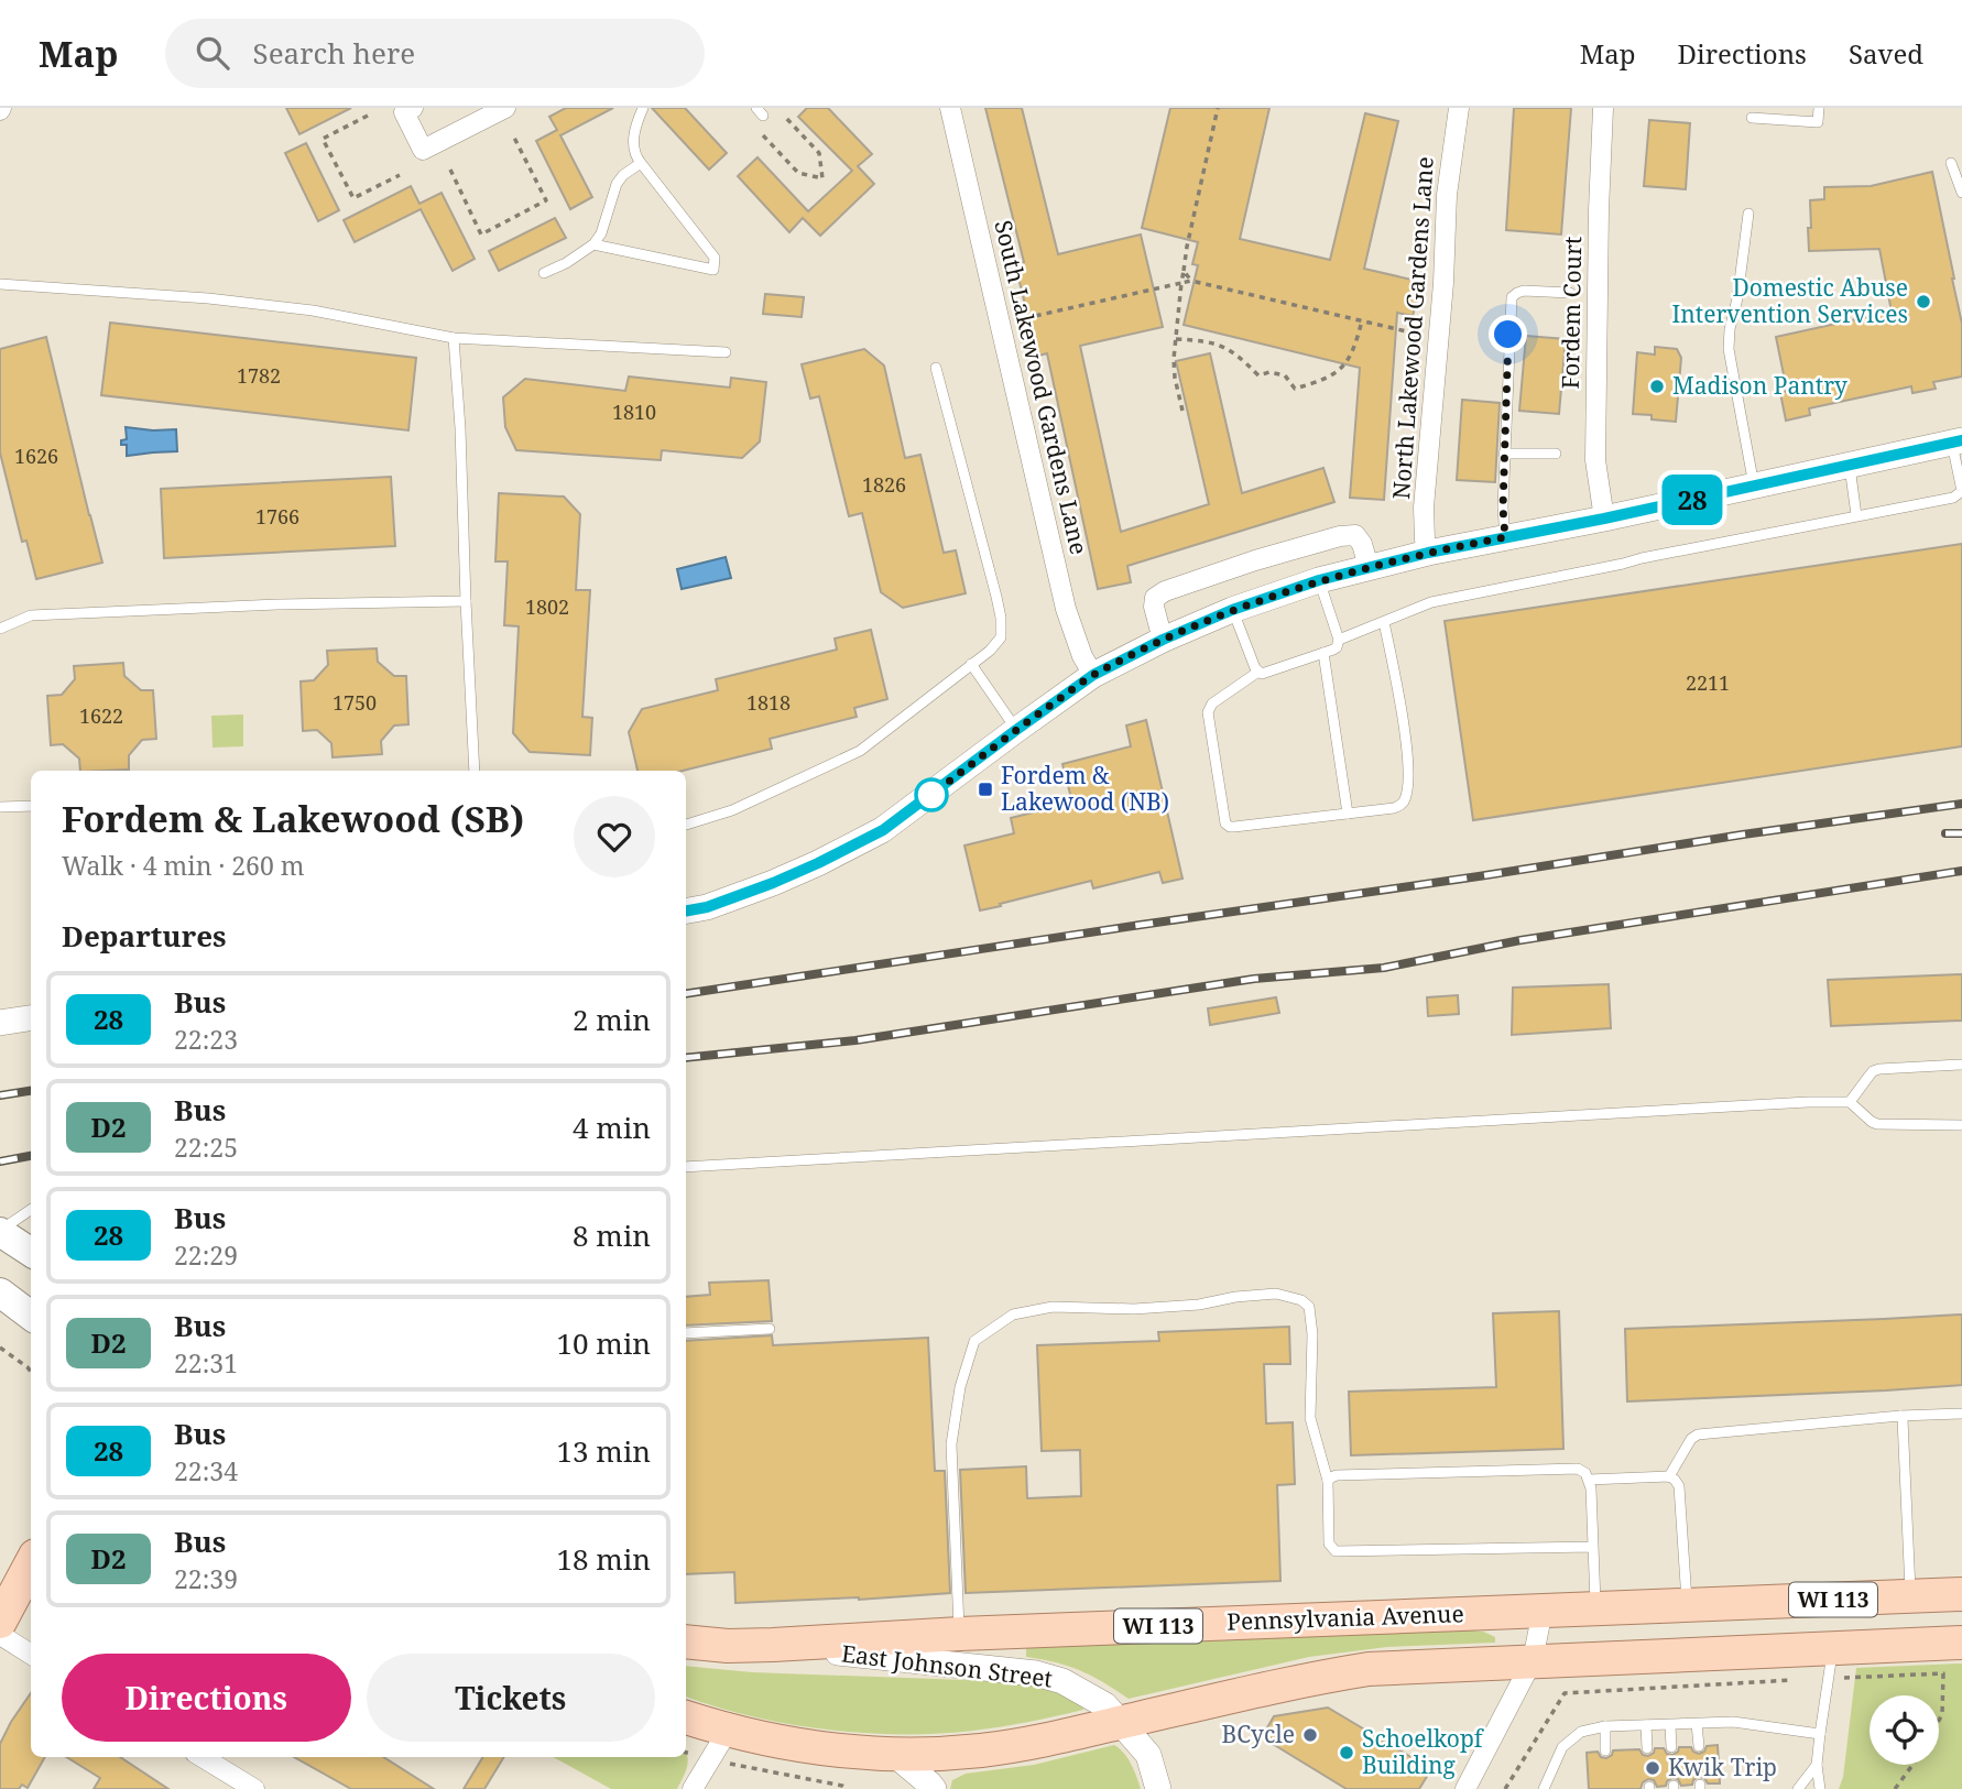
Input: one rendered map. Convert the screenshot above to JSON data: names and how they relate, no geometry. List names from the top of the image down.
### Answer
{
  "streets": {
    "main road": ["WI 113", "Pennsylvania Avenue"],
    "street": [
      "Fordem Court",
      "North Lakewood Gardens Lane",
      "South Lakewood Gardens Lane",
      "East Johnson Street"
    ]
  },
  "crossings": [
    ["WI 113", "East Johnson Street"],
    ["Pennsylvania Avenue", "East Johnson Street"]
  ],
  "places": {
    "other": [
      "Domestic Abuse Intervention Services",
      "Madison Pantry",
      "BCycle",
      "Schoelkopf Building",
      "Kwik Trip"
    ],
    "transit": ["Fordem & Lakewood (NB)"]
  },
  "lines": ["bus line 28"],
  "house_numbers": [
    "1782",
    "1810",
    "1626",
    "1826",
    "1766",
    "1802",
    "2211",
    "1750",
    "1818",
    "1622"
  ],
  "page": {
    "header": "Map",
    "search": "Search here",
    "nav": ["Map", "Directions", "Saved"],
    "on_map": "28",
    "heading": [
      ["Fordem & Lakewood (SB)", "Walk · 4 min · 260 m"],
      "Departures"
    ],
    "list": [
      {
        "mark": "28",
        "name": "Bus",
        "note": "22:23",
        "value": "2 min"
      },
      {
        "mark": "D2",
        "name": "Bus",
        "note": "22:25",
        "value": "4 min"
      },
      {
        "mark": "28",
        "name": "Bus",
        "note": "22:29",
        "value": "8 min"
      },
      {
        "mark": "D2",
        "name": "Bus",
        "note": "22:31",
        "value": "10 min"
      },
      {
        "mark": "28",
        "name": "Bus",
        "note": "22:34",
        "value": "13 min"
      },
      {
        "mark": "D2",
        "name": "Bus",
        "note": "22:39",
        "value": "18 min"
      }
    ],
    "buttons": ["Directions", "Tickets"]
  }
}
